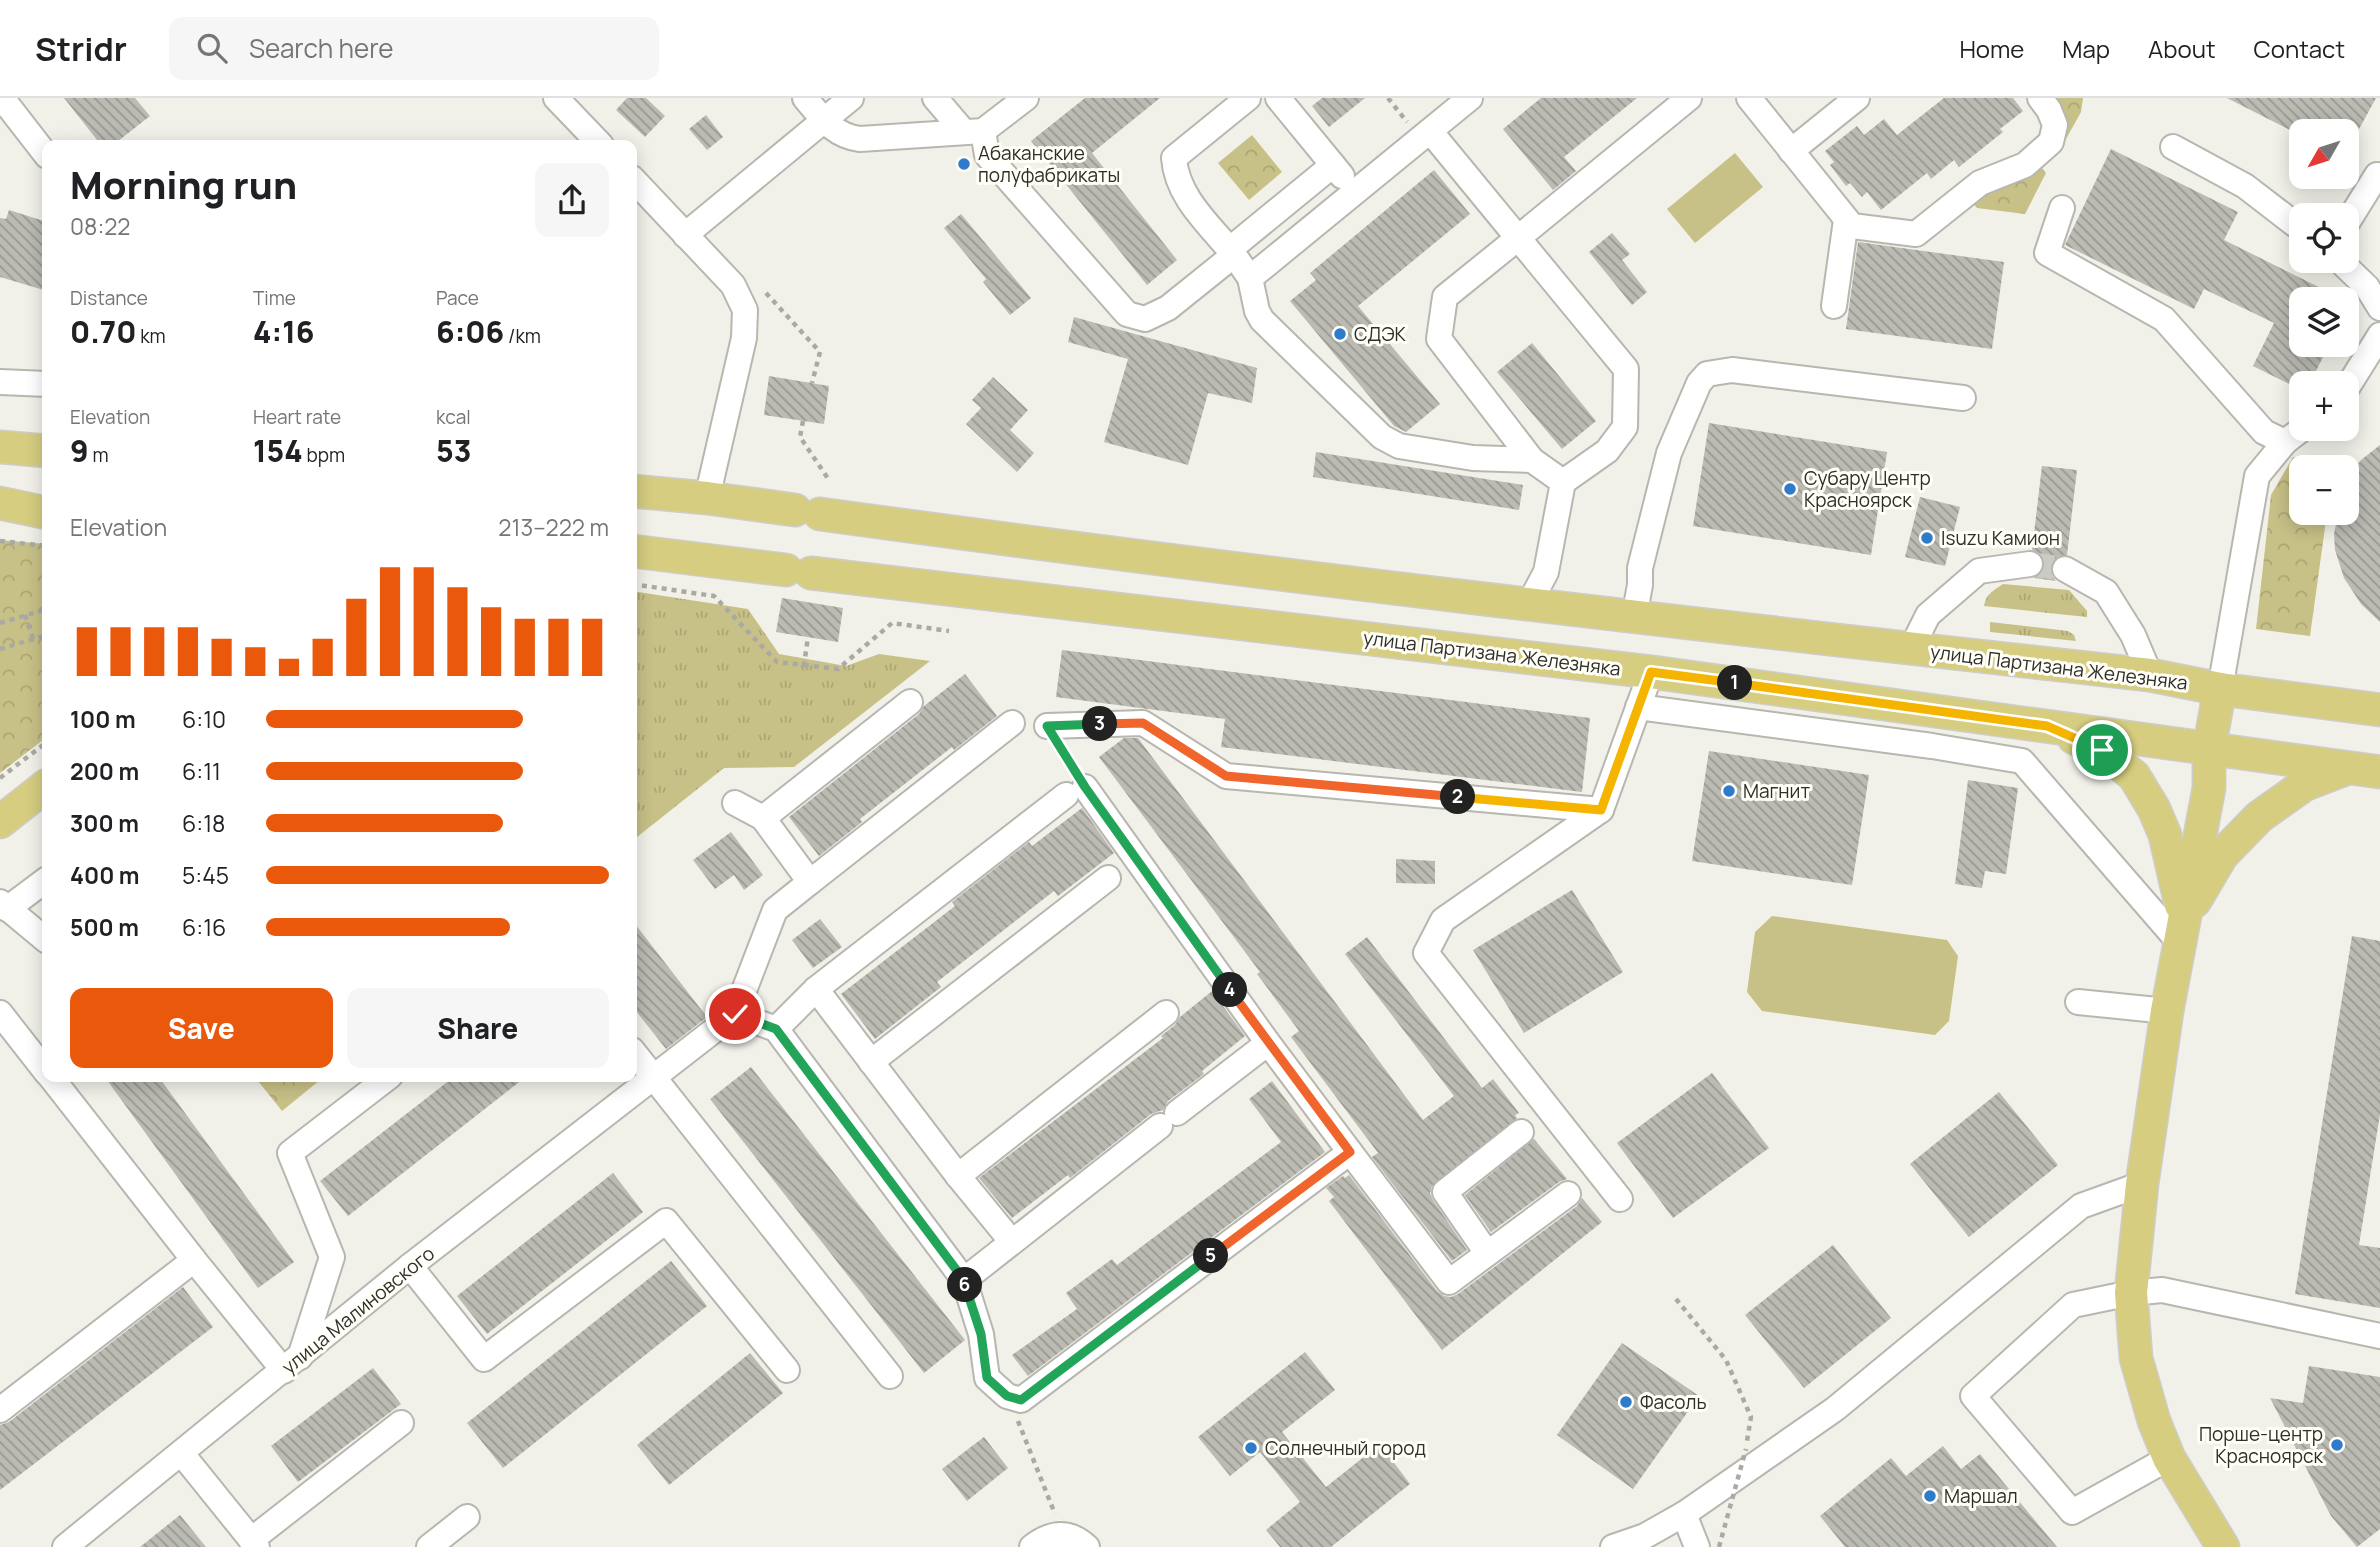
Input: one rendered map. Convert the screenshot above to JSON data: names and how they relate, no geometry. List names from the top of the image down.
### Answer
{
  "streets": {
    "main road": ["улица Партизана Железняка"],
    "street": ["улица Малиновского"]
  },
  "places": [
    "Абаканские полуфабрикаты",
    "СДЭК",
    "Субару Центр Красноярск",
    "Isuzu Камион",
    "Магнит",
    "Фасоль",
    "Порше-центр Красноярск",
    "Солнечный город",
    "Маршал"
  ],
  "north": "bottom left",
  "page": {
    "header": "Stridr",
    "search": "Search here",
    "nav": [
      "Home",
      "Map",
      "About",
      "Contact"
    ],
    "map_buttons": ["+", "−"],
    "heading": ["Morning run", "08:22"],
    "stats": [
      ["Distance", "0.70 km"],
      ["Time", "4:16"],
      ["Pace", "6:06 /km"],
      ["Elevation", "9 m"],
      ["Heart rate", "154 bpm"],
      ["kcal", "53"]
    ],
    "chart": ["Elevation", "213–222 m"],
    "pins": [
      "1",
      "3",
      "2",
      "4",
      "5",
      "6"
    ],
    "list": [
      {
        "name": "100 m",
        "note": "6:10"
      },
      {
        "name": "200 m",
        "note": "6:11"
      },
      {
        "name": "300 m",
        "note": "6:18"
      },
      {
        "name": "400 m",
        "note": "5:45"
      },
      {
        "name": "500 m",
        "note": "6:16"
      }
    ],
    "buttons": ["Save", "Share"]
  }
}
